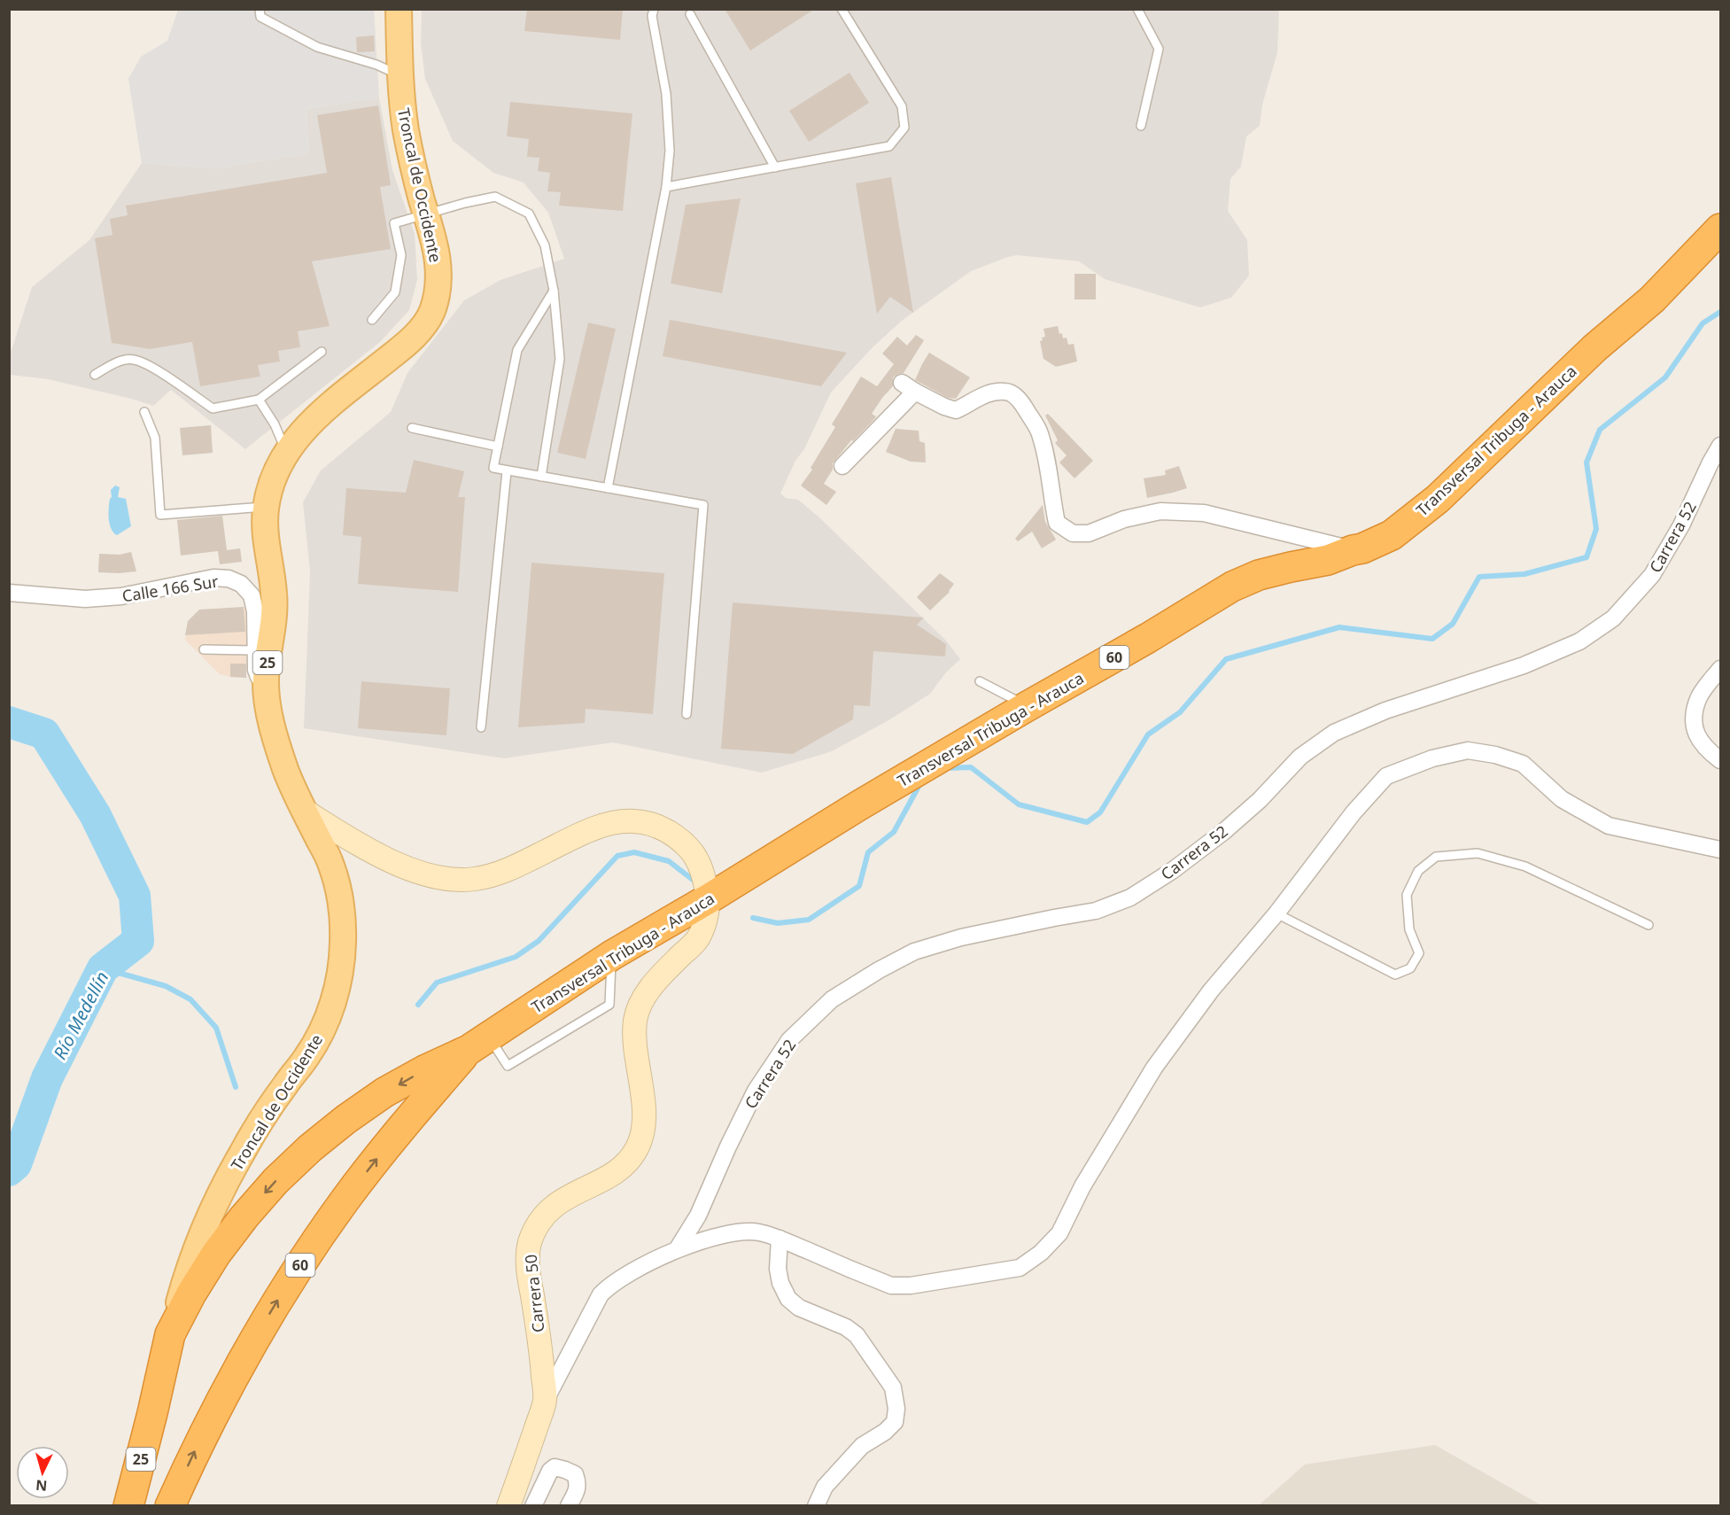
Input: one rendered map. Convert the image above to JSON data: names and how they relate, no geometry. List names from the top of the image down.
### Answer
{
  "streets": {
    "highway": [
      "Troncal de Occidente",
      "Transversal Tribuga - Arauca",
      "60",
      "25"
    ],
    "main road": ["Carrera 50"],
    "street": ["Carrera 52", "Calle 166 Sur"]
  },
  "crossings": [
    ["Troncal de Occidente", "Transversal Tribuga - Arauca"],
    ["Troncal de Occidente", "Calle 166 Sur"],
    ["Troncal de Occidente", "Carrera 50"],
    ["Transversal Tribuga - Arauca", "Carrera 50"]
  ],
  "water": ["Río Medellín"],
  "north": "bottom"
}
